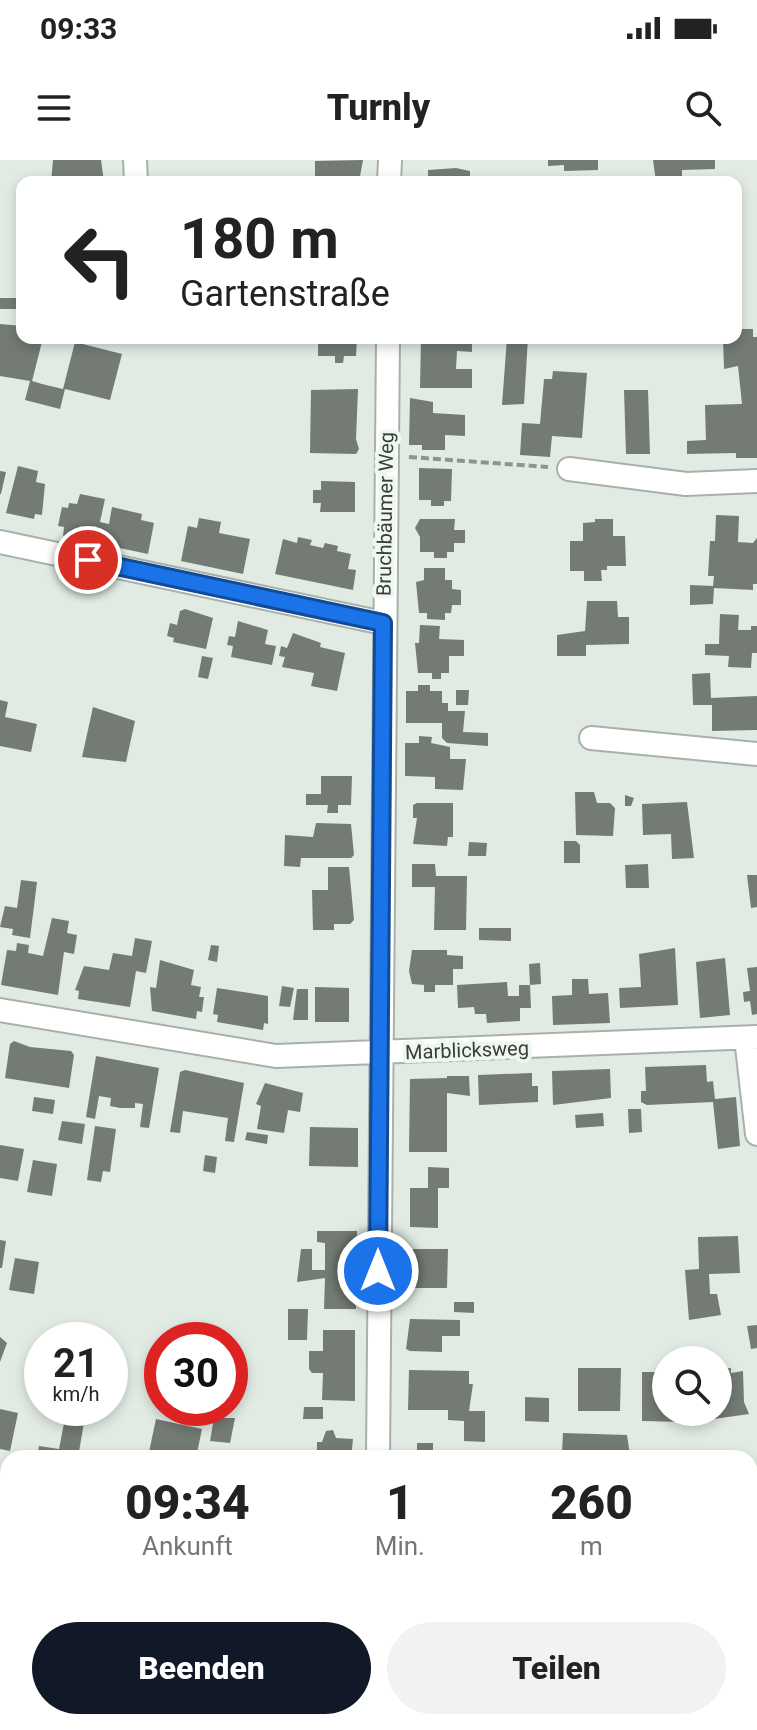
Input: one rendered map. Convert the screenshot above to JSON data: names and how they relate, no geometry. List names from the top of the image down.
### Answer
{
  "streets": {
    "street": ["Bruchbäumer Weg", "Marblicksweg"]
  },
  "crossings": [
    ["Bruchbäumer Weg", "Marblicksweg"]
  ],
  "page": {
    "status": "09:33",
    "header": "Turnly",
    "turn": ["180 m", "Gartenstraße"],
    "speed": "21 km/h",
    "limit": "30",
    "eta": [
      "09:34",
      "Ankunft",
      "1",
      "Min.",
      "260",
      "m"
    ],
    "buttons": ["Beenden", "Teilen"]
  }
}
